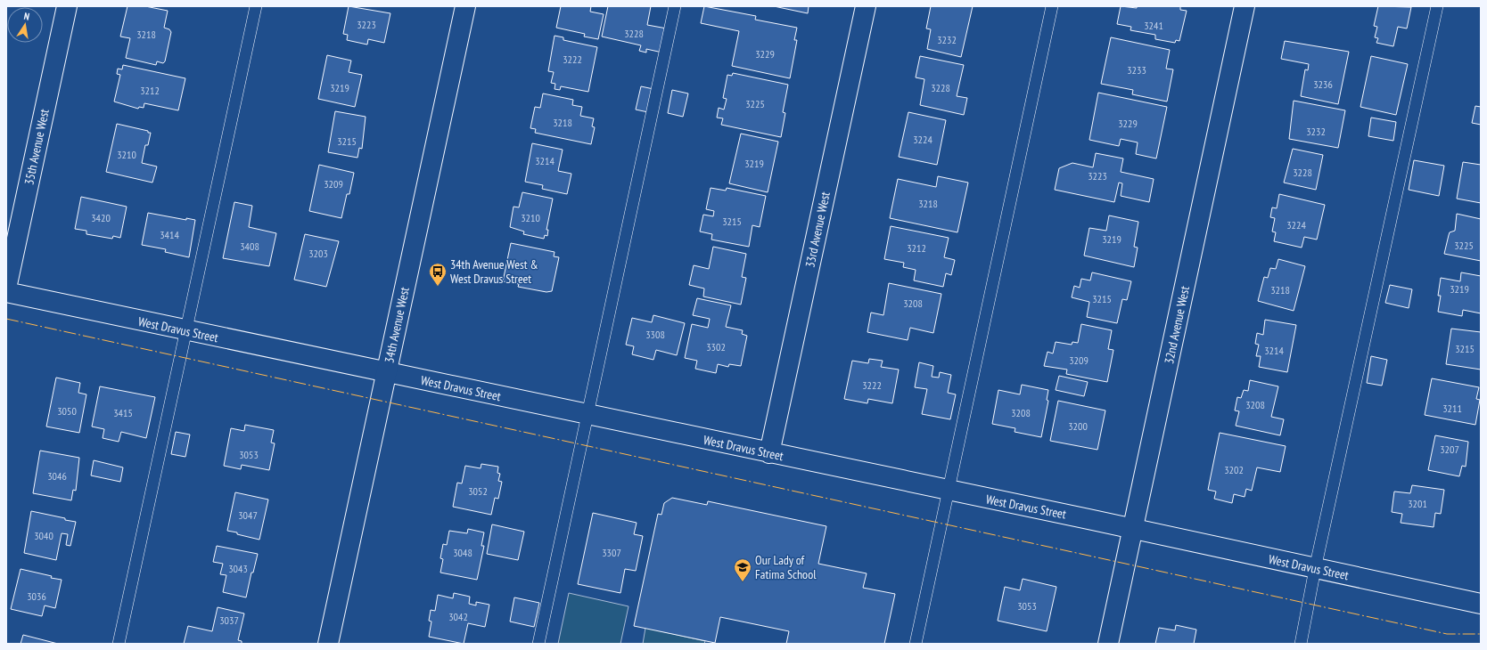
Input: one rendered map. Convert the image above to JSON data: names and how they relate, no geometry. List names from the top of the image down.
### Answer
{
  "streets": {
    "street": [
      "35th Avenue West",
      "33rd Avenue West",
      "34th Avenue West",
      "32nd Avenue West",
      "West Dravus Street"
    ]
  },
  "crossings": [
    ["33rd Avenue West", "West Dravus Street"],
    ["34th Avenue West", "West Dravus Street"],
    ["32nd Avenue West", "West Dravus Street"]
  ],
  "places": {
    "bus stop": ["34th Avenue West & West Dravus Street"],
    "school or university": ["Our Lady of Fatima School"]
  },
  "house_numbers": [
    "3223",
    "3241",
    "3228",
    "3218",
    "3232",
    "3229",
    "3222",
    "3233",
    "3236",
    "3219",
    "3228",
    "3212",
    "3225",
    "3218",
    "3229",
    "3232",
    "3224",
    "3215",
    "3210",
    "3214",
    "3219",
    "3228",
    "3223",
    "3209",
    "3218",
    "3420",
    "3210",
    "3215",
    "3224",
    "3414",
    "3219",
    "3225",
    "3408",
    "3212",
    "3203",
    "3219",
    "3218",
    "3215",
    "3208",
    "3308",
    "3302",
    "3215",
    "3214",
    "3209",
    "3222",
    "3208",
    "3211",
    "3050",
    "3415",
    "3208",
    "3200",
    "3207",
    "3053",
    "3202",
    "3046",
    "3052",
    "3201",
    "3047",
    "3040",
    "3048",
    "3307",
    "3043",
    "3036",
    "3053",
    "3042",
    "3037"
  ],
  "north": "top"
}
